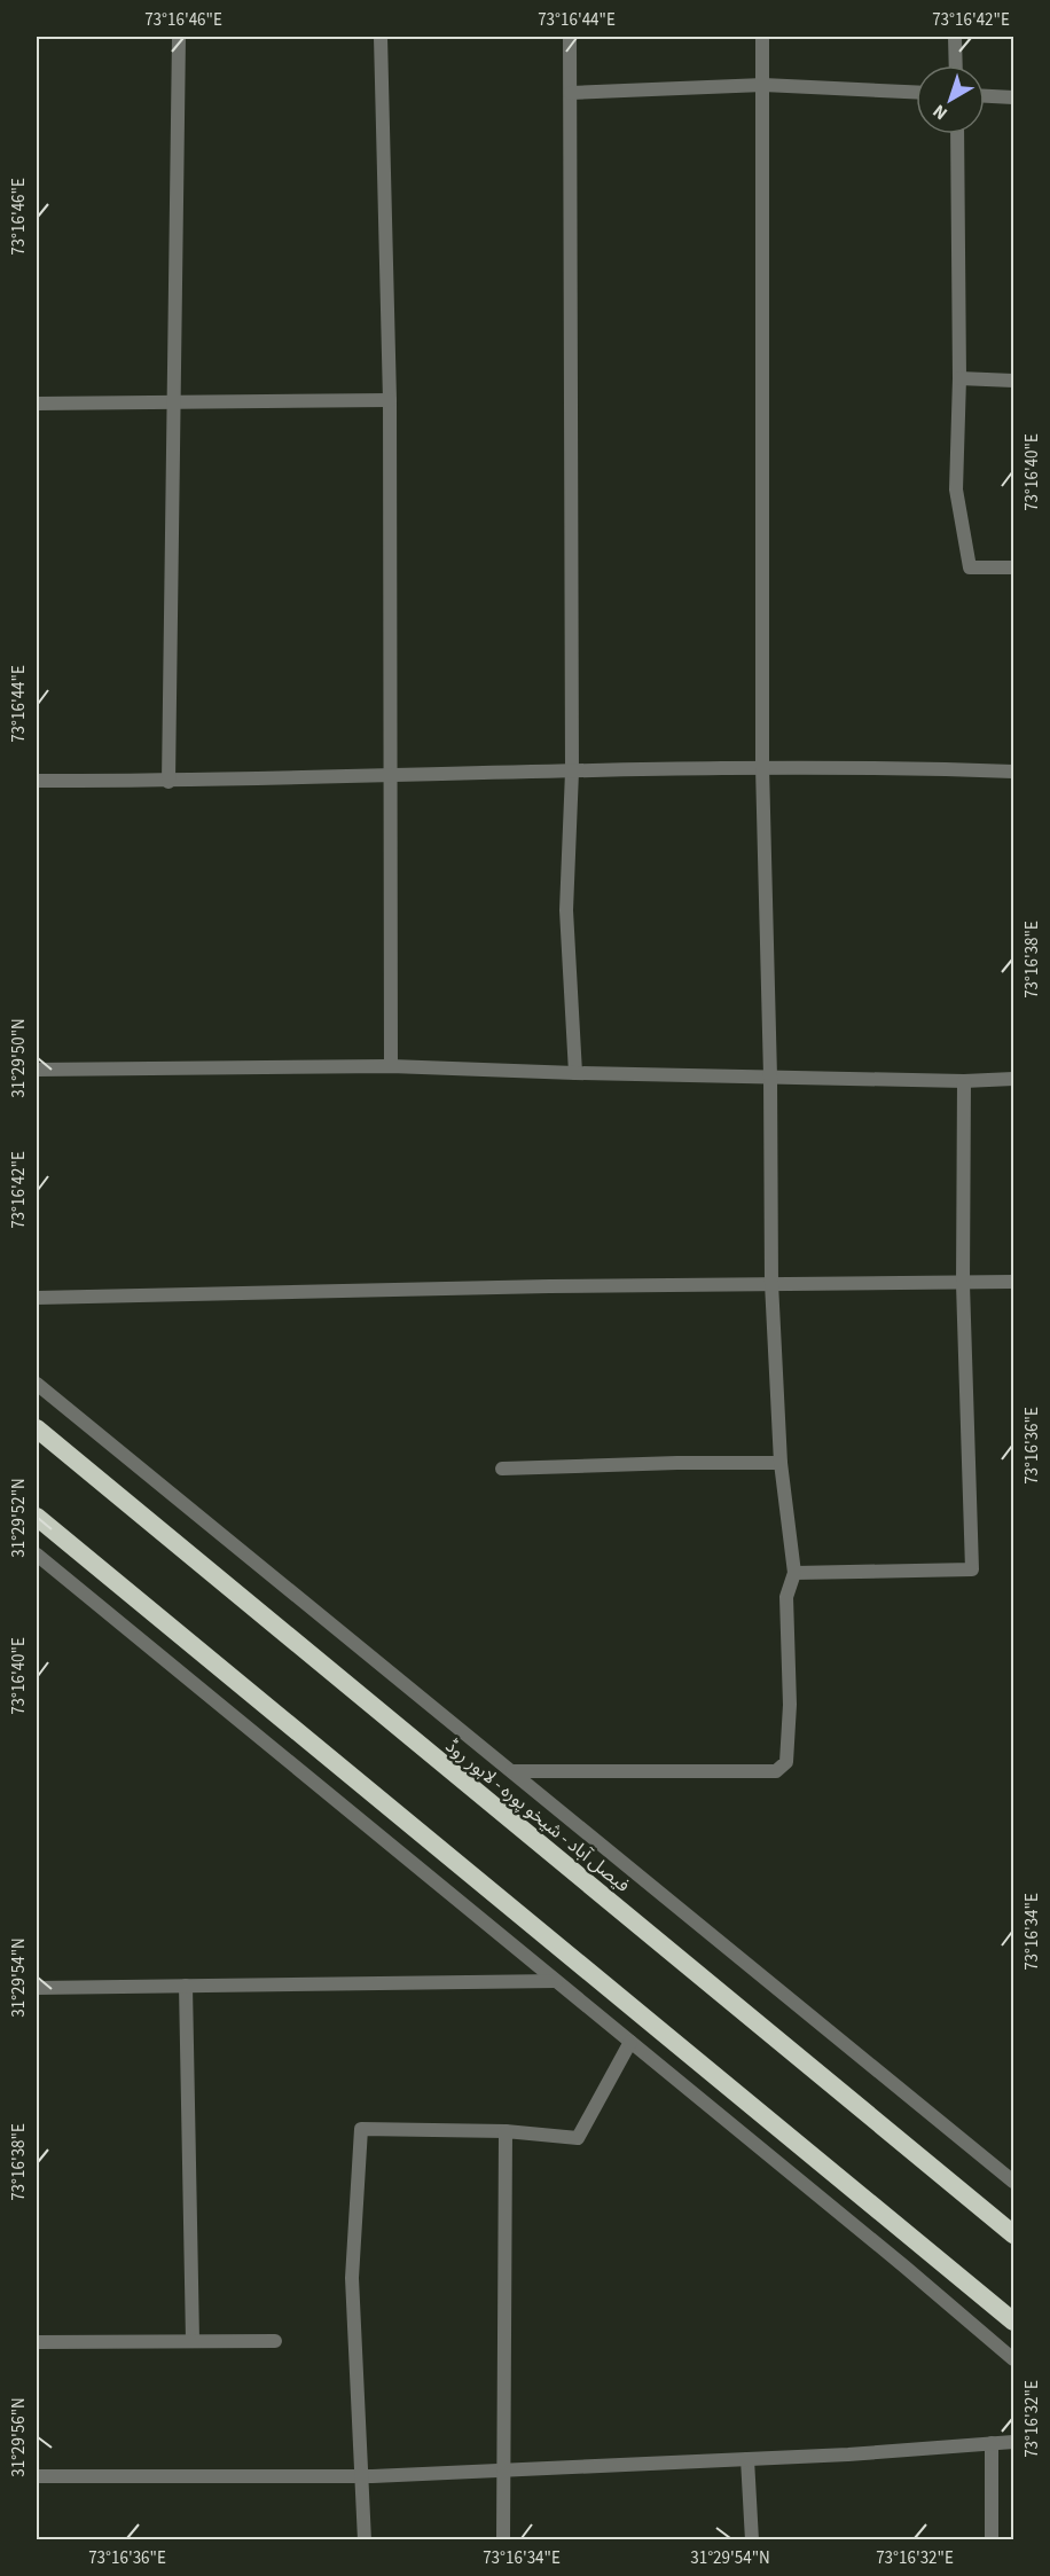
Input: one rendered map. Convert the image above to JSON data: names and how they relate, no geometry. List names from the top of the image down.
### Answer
{
  "streets": {
    "highway": ["فیصل آباد - شیخو پورہ - لاہور روڈ"]
  },
  "north": "bottom left",
  "coordinates": [
    "73°16'46\"E",
    "73°16'44\"E",
    "73°16'42\"E",
    "73°16'40\"E",
    "73°16'38\"E",
    "31°29'50\"N",
    "73°16'36\"E",
    "31°29'52\"N",
    "73°16'34\"E",
    "31°29'54\"N",
    "73°16'32\"E",
    "31°29'56\"N"
  ]
}
